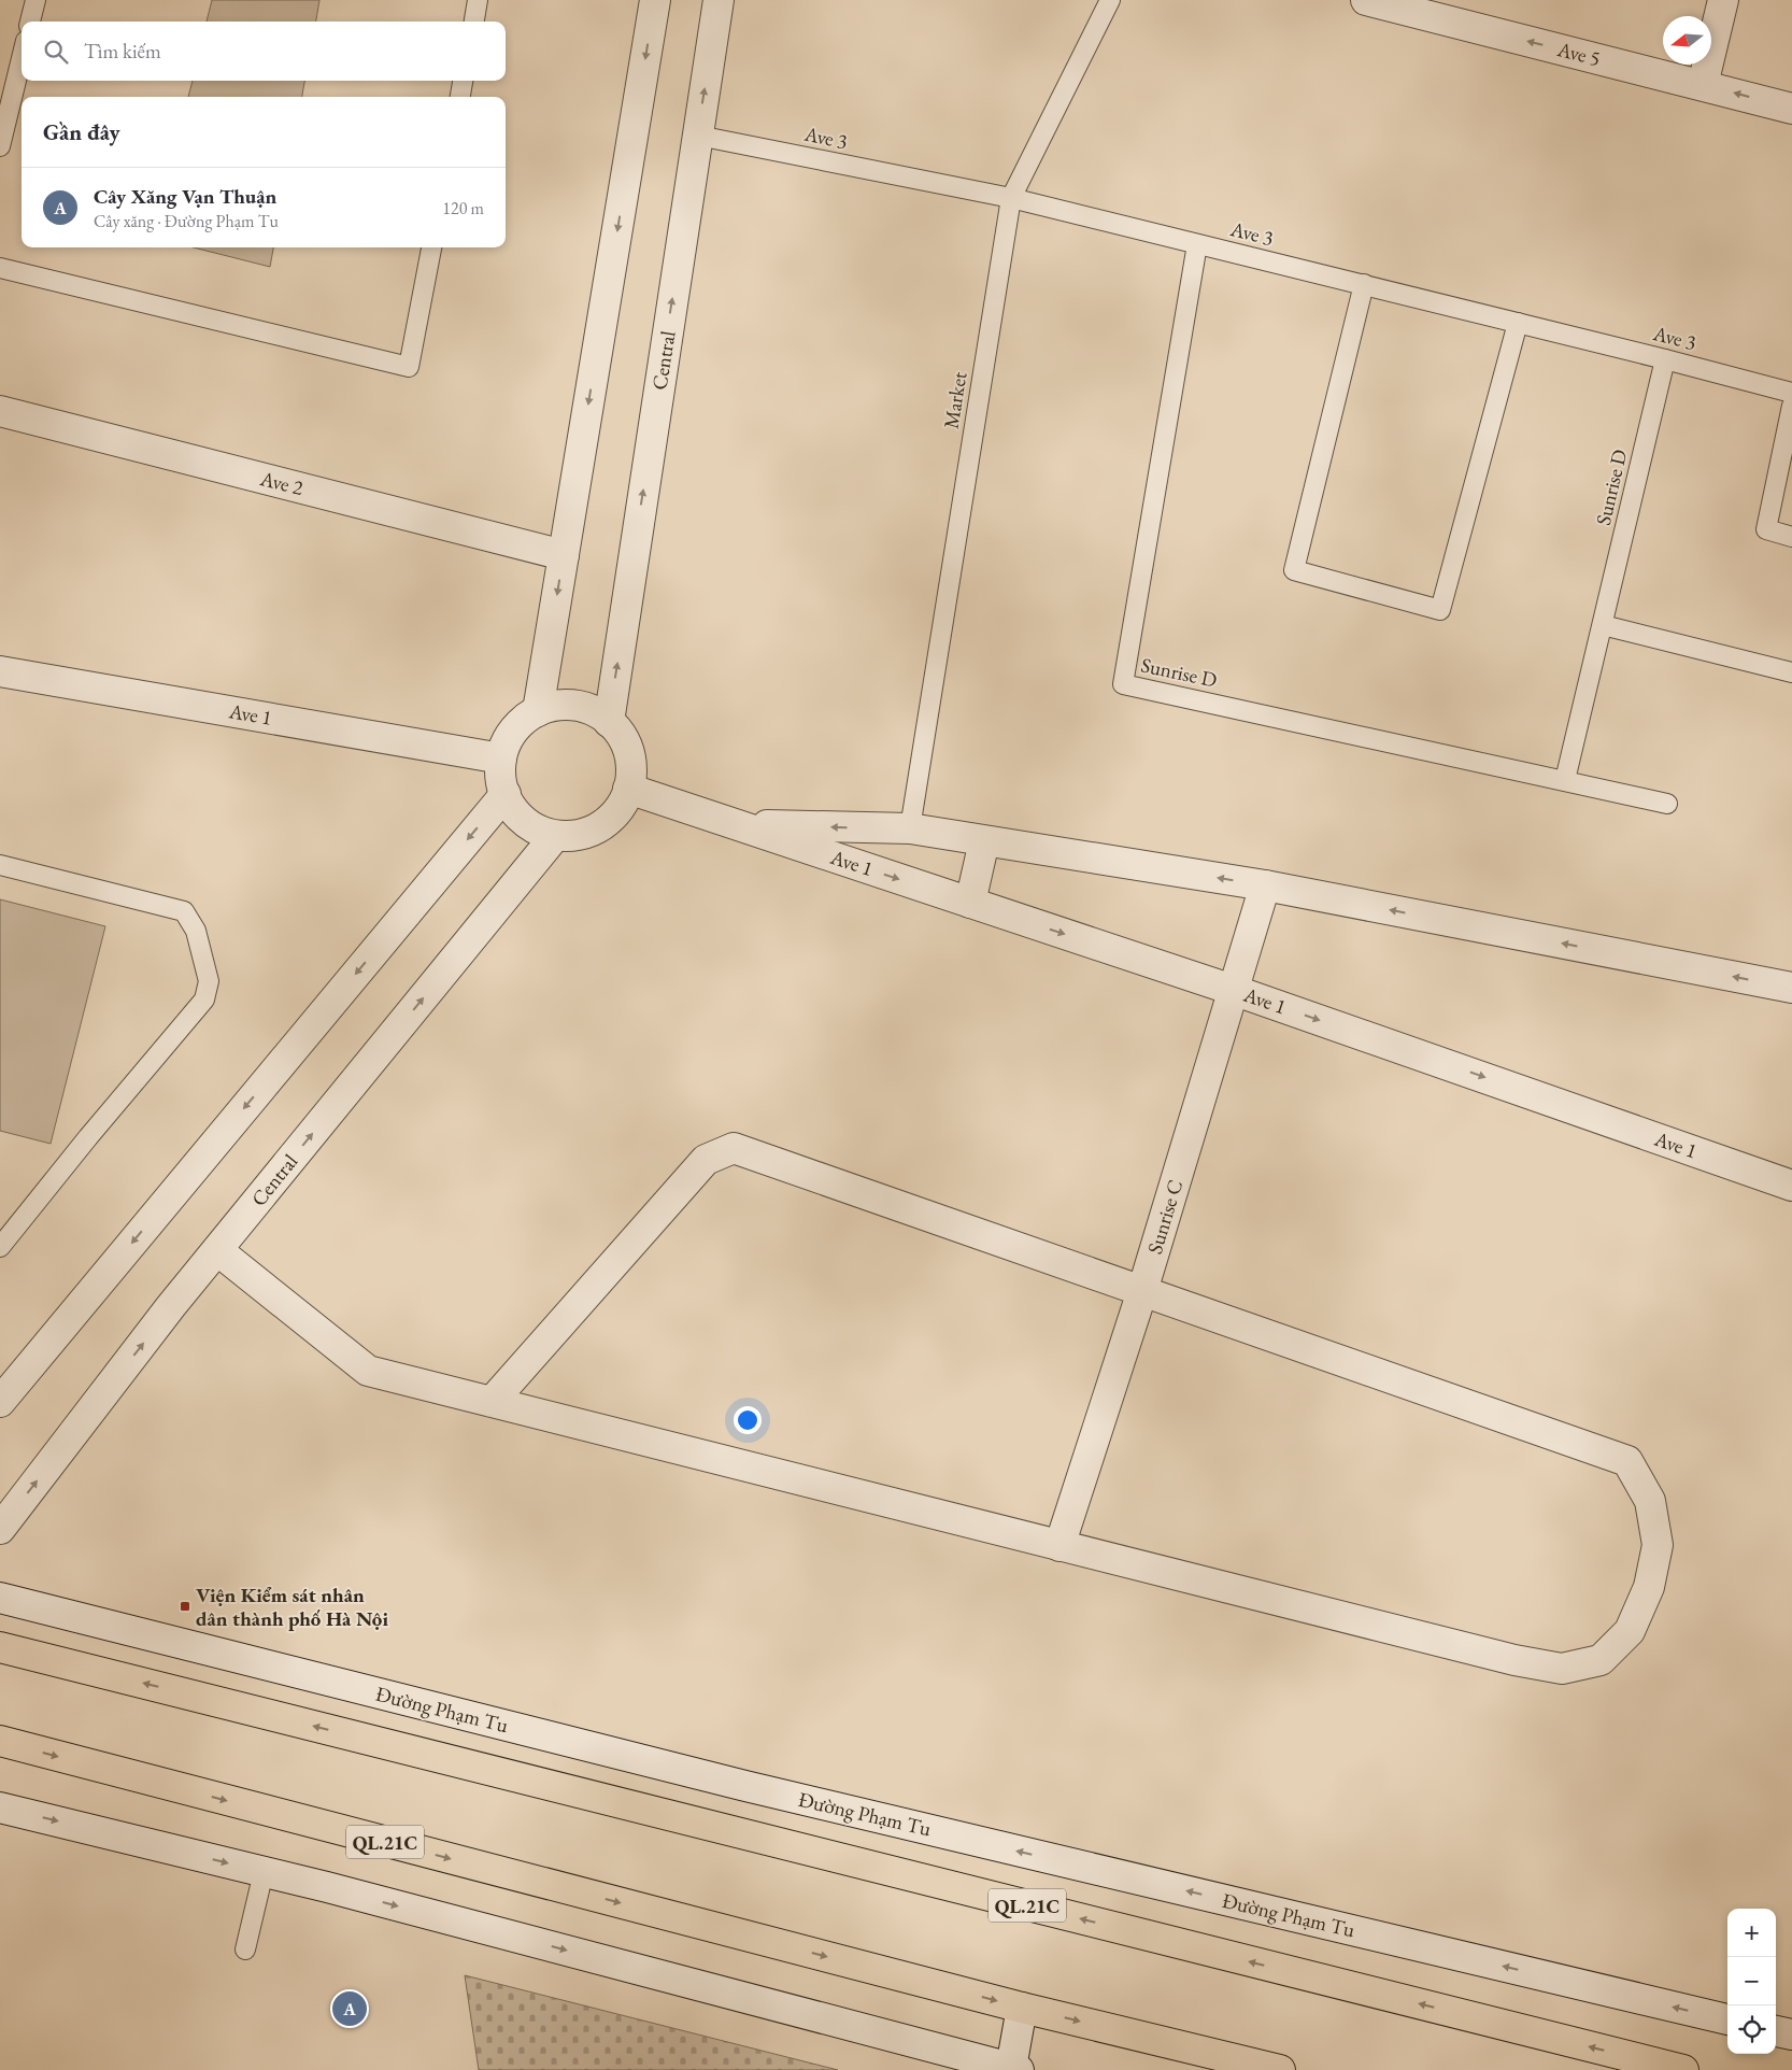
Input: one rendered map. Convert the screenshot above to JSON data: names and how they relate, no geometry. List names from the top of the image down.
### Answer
{
  "streets": {
    "highway": ["QL.21C"],
    "street": [
      "Ave 5",
      "Central",
      "Ave 2",
      "Ave 1",
      "Sunrise C",
      "Đường Phạm Tu"
    ],
    "lane": ["Ave 3", "Market", "Sunrise D"]
  },
  "crossings": [
    ["Ave 3", "Central"],
    ["Ave 3", "Market"],
    ["Ave 3", "Sunrise D"],
    ["Central", "Ave 1"],
    ["Market", "Ave 1"],
    ["Ave 1", "Sunrise C"]
  ],
  "one_way": ["Ave 5"],
  "places": {
    "transit": ["Viện Kiểm sát nhân dân thành phố Hà Nội"]
  },
  "north": "left",
  "page": {
    "search": "Tìm kiếm",
    "heading": "Gần đây",
    "list": [
      {
        "mark": "A",
        "name": "Cây Xăng Vạn Thuận",
        "note": "Cây xăng · Đường Phạm Tu",
        "value": "120 m"
      }
    ],
    "map_buttons": ["+", "−"],
    "pins": "A"
  }
}
